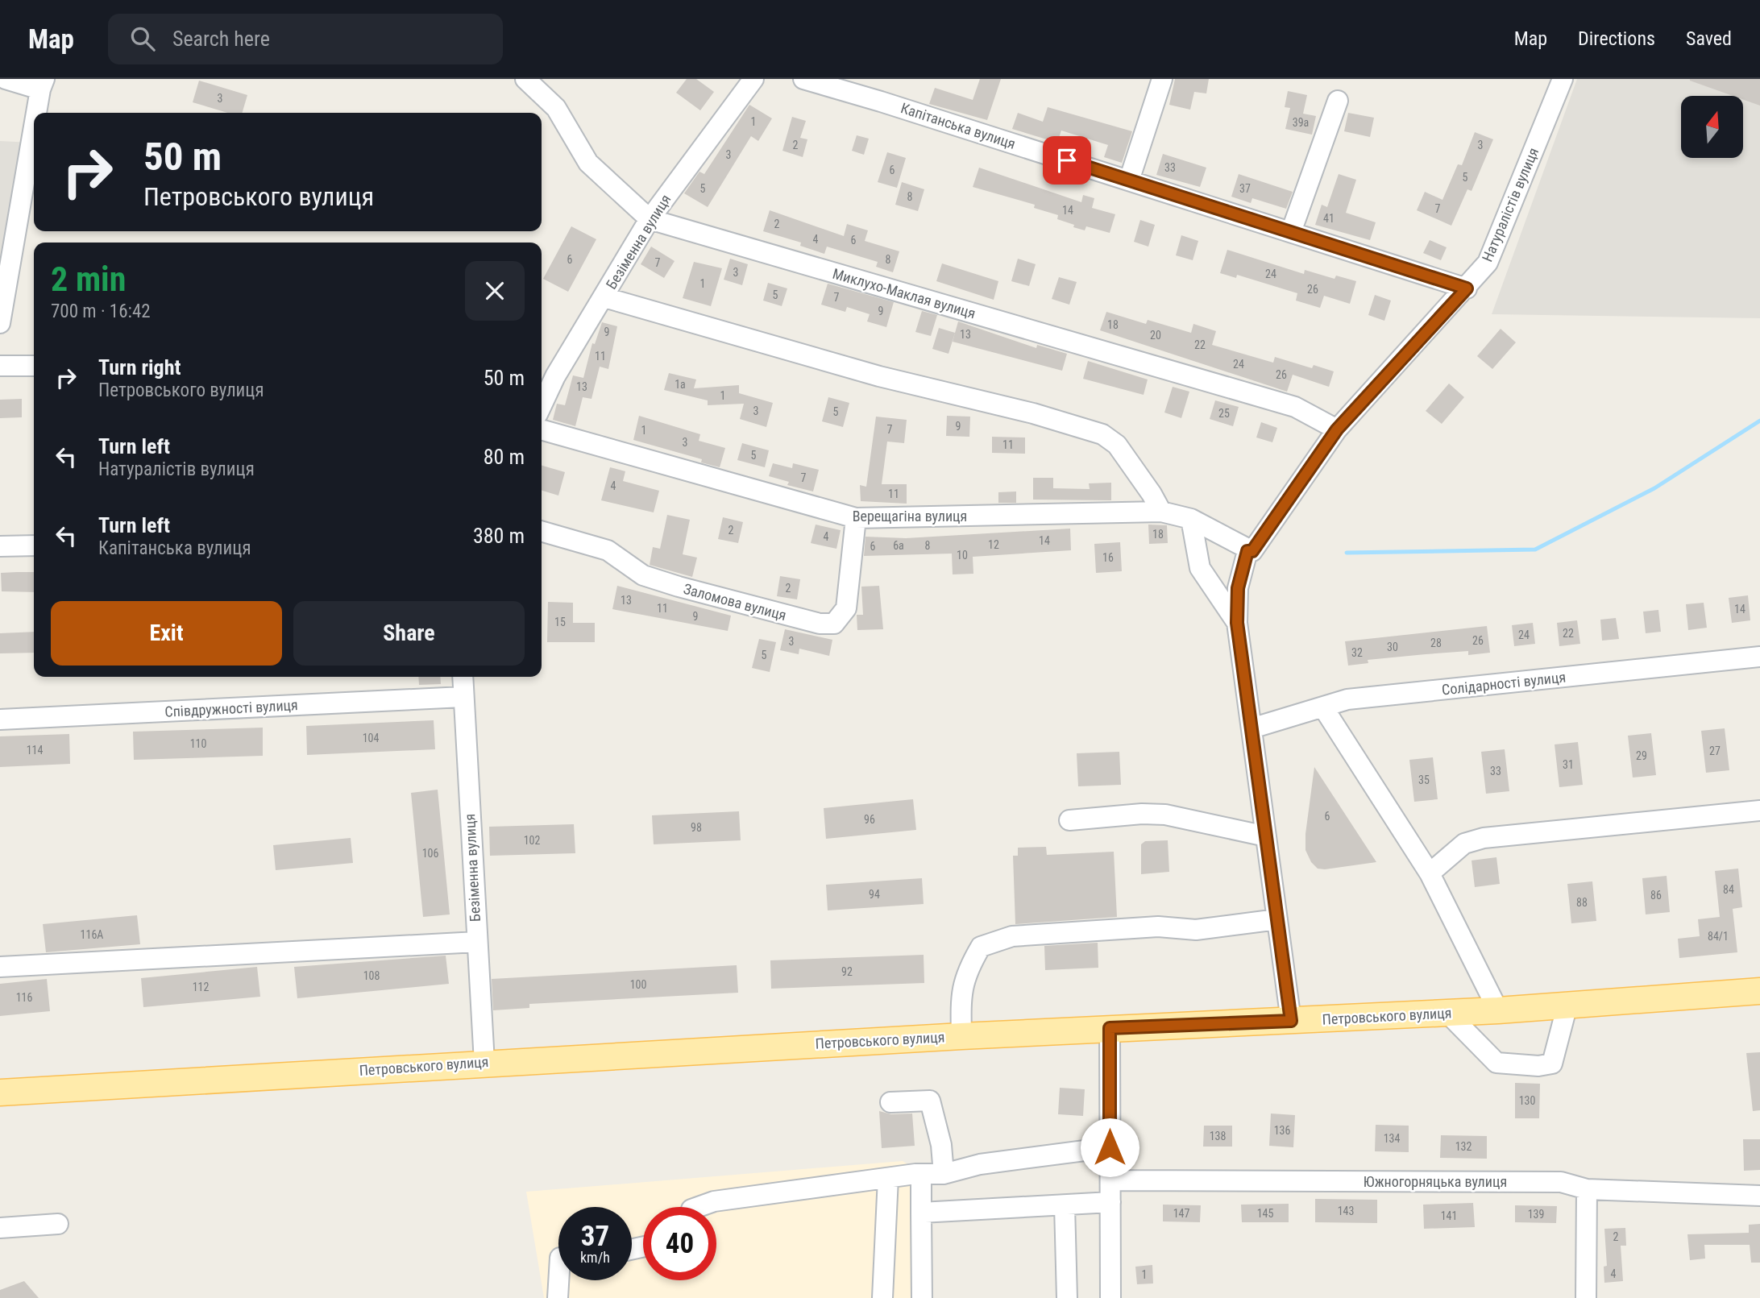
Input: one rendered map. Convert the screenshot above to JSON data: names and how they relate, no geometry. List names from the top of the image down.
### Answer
{
  "streets": {
    "main road": ["Петровського вулиця"],
    "street": [
      "Капітанська вулиця",
      "Натуралістів вулиця",
      "Безіменна вулиця",
      "Миклухо-Маклая вулиця",
      "Верещагіна вулиця",
      "Заломова вулиця",
      "Солідарності вулиця",
      "Співдружності вулиця",
      "Южногорняцька вулиця"
    ]
  },
  "crossings": [
    ["Капітанська вулиця", "Натуралістів вулиця"],
    ["Натуралістів вулиця", "Миклухо-Маклая вулиця"],
    ["Натуралістів вулиця", "Верещагіна вулиця"],
    ["Натуралістів вулиця", "Солідарності вулиця"],
    ["Натуралістів вулиця", "Петровського вулиця"],
    ["Безіменна вулиця", "Миклухо-Маклая вулиця"],
    ["Безіменна вулиця", "Співдружності вулиця"],
    ["Безіменна вулиця", "Петровського вулиця"],
    ["Верещагіна вулиця", "Заломова вулиця"]
  ],
  "house_numbers": [
    "3",
    "1",
    "39а",
    "2",
    "3",
    "3",
    "33",
    "6",
    "5",
    "5",
    "37",
    "8",
    "7",
    "14",
    "41",
    "2",
    "4",
    "6",
    "6",
    "8",
    "7",
    "3",
    "24",
    "1",
    "26",
    "5",
    "7",
    "9",
    "18",
    "9",
    "13",
    "20",
    "22",
    "11",
    "24",
    "26",
    "1а",
    "13",
    "1",
    "3",
    "5",
    "25",
    "9",
    "7",
    "1",
    "3",
    "11",
    "5",
    "7",
    "4",
    "11",
    "2",
    "18",
    "4",
    "14",
    "12",
    "6а",
    "8",
    "6",
    "10",
    "16",
    "2",
    "13",
    "11",
    "14",
    "9",
    "15",
    "22",
    "24",
    "26",
    "3",
    "28",
    "30",
    "32",
    "5",
    "104",
    "110",
    "114",
    "27",
    "29",
    "31",
    "33",
    "35",
    "6",
    "96",
    "98",
    "102",
    "106",
    "84",
    "94",
    "86",
    "88",
    "116А",
    "84/1",
    "92",
    "108",
    "100",
    "112",
    "116",
    "130",
    "136",
    "138",
    "134",
    "132",
    "143",
    "147",
    "145",
    "139",
    "141",
    "2",
    "4",
    "1"
  ],
  "north": "top",
  "page": {
    "header": "Map",
    "search": "Search here",
    "nav": ["Map", "Directions", "Saved"],
    "turn": ["50 m", "Петровського вулиця"],
    "heading": ["2 min", "700 m · 16:42"],
    "list": [
      {
        "name": "Turn right",
        "note": "Петровського вулиця",
        "value": "50 m"
      },
      {
        "name": "Turn left",
        "note": "Натуралістів вулиця",
        "value": "80 m"
      },
      {
        "name": "Turn left",
        "note": "Капітанська вулиця",
        "value": "380 m"
      }
    ],
    "buttons": ["Exit", "Share"],
    "speed": "37 km/h",
    "limit": "40"
  }
}
